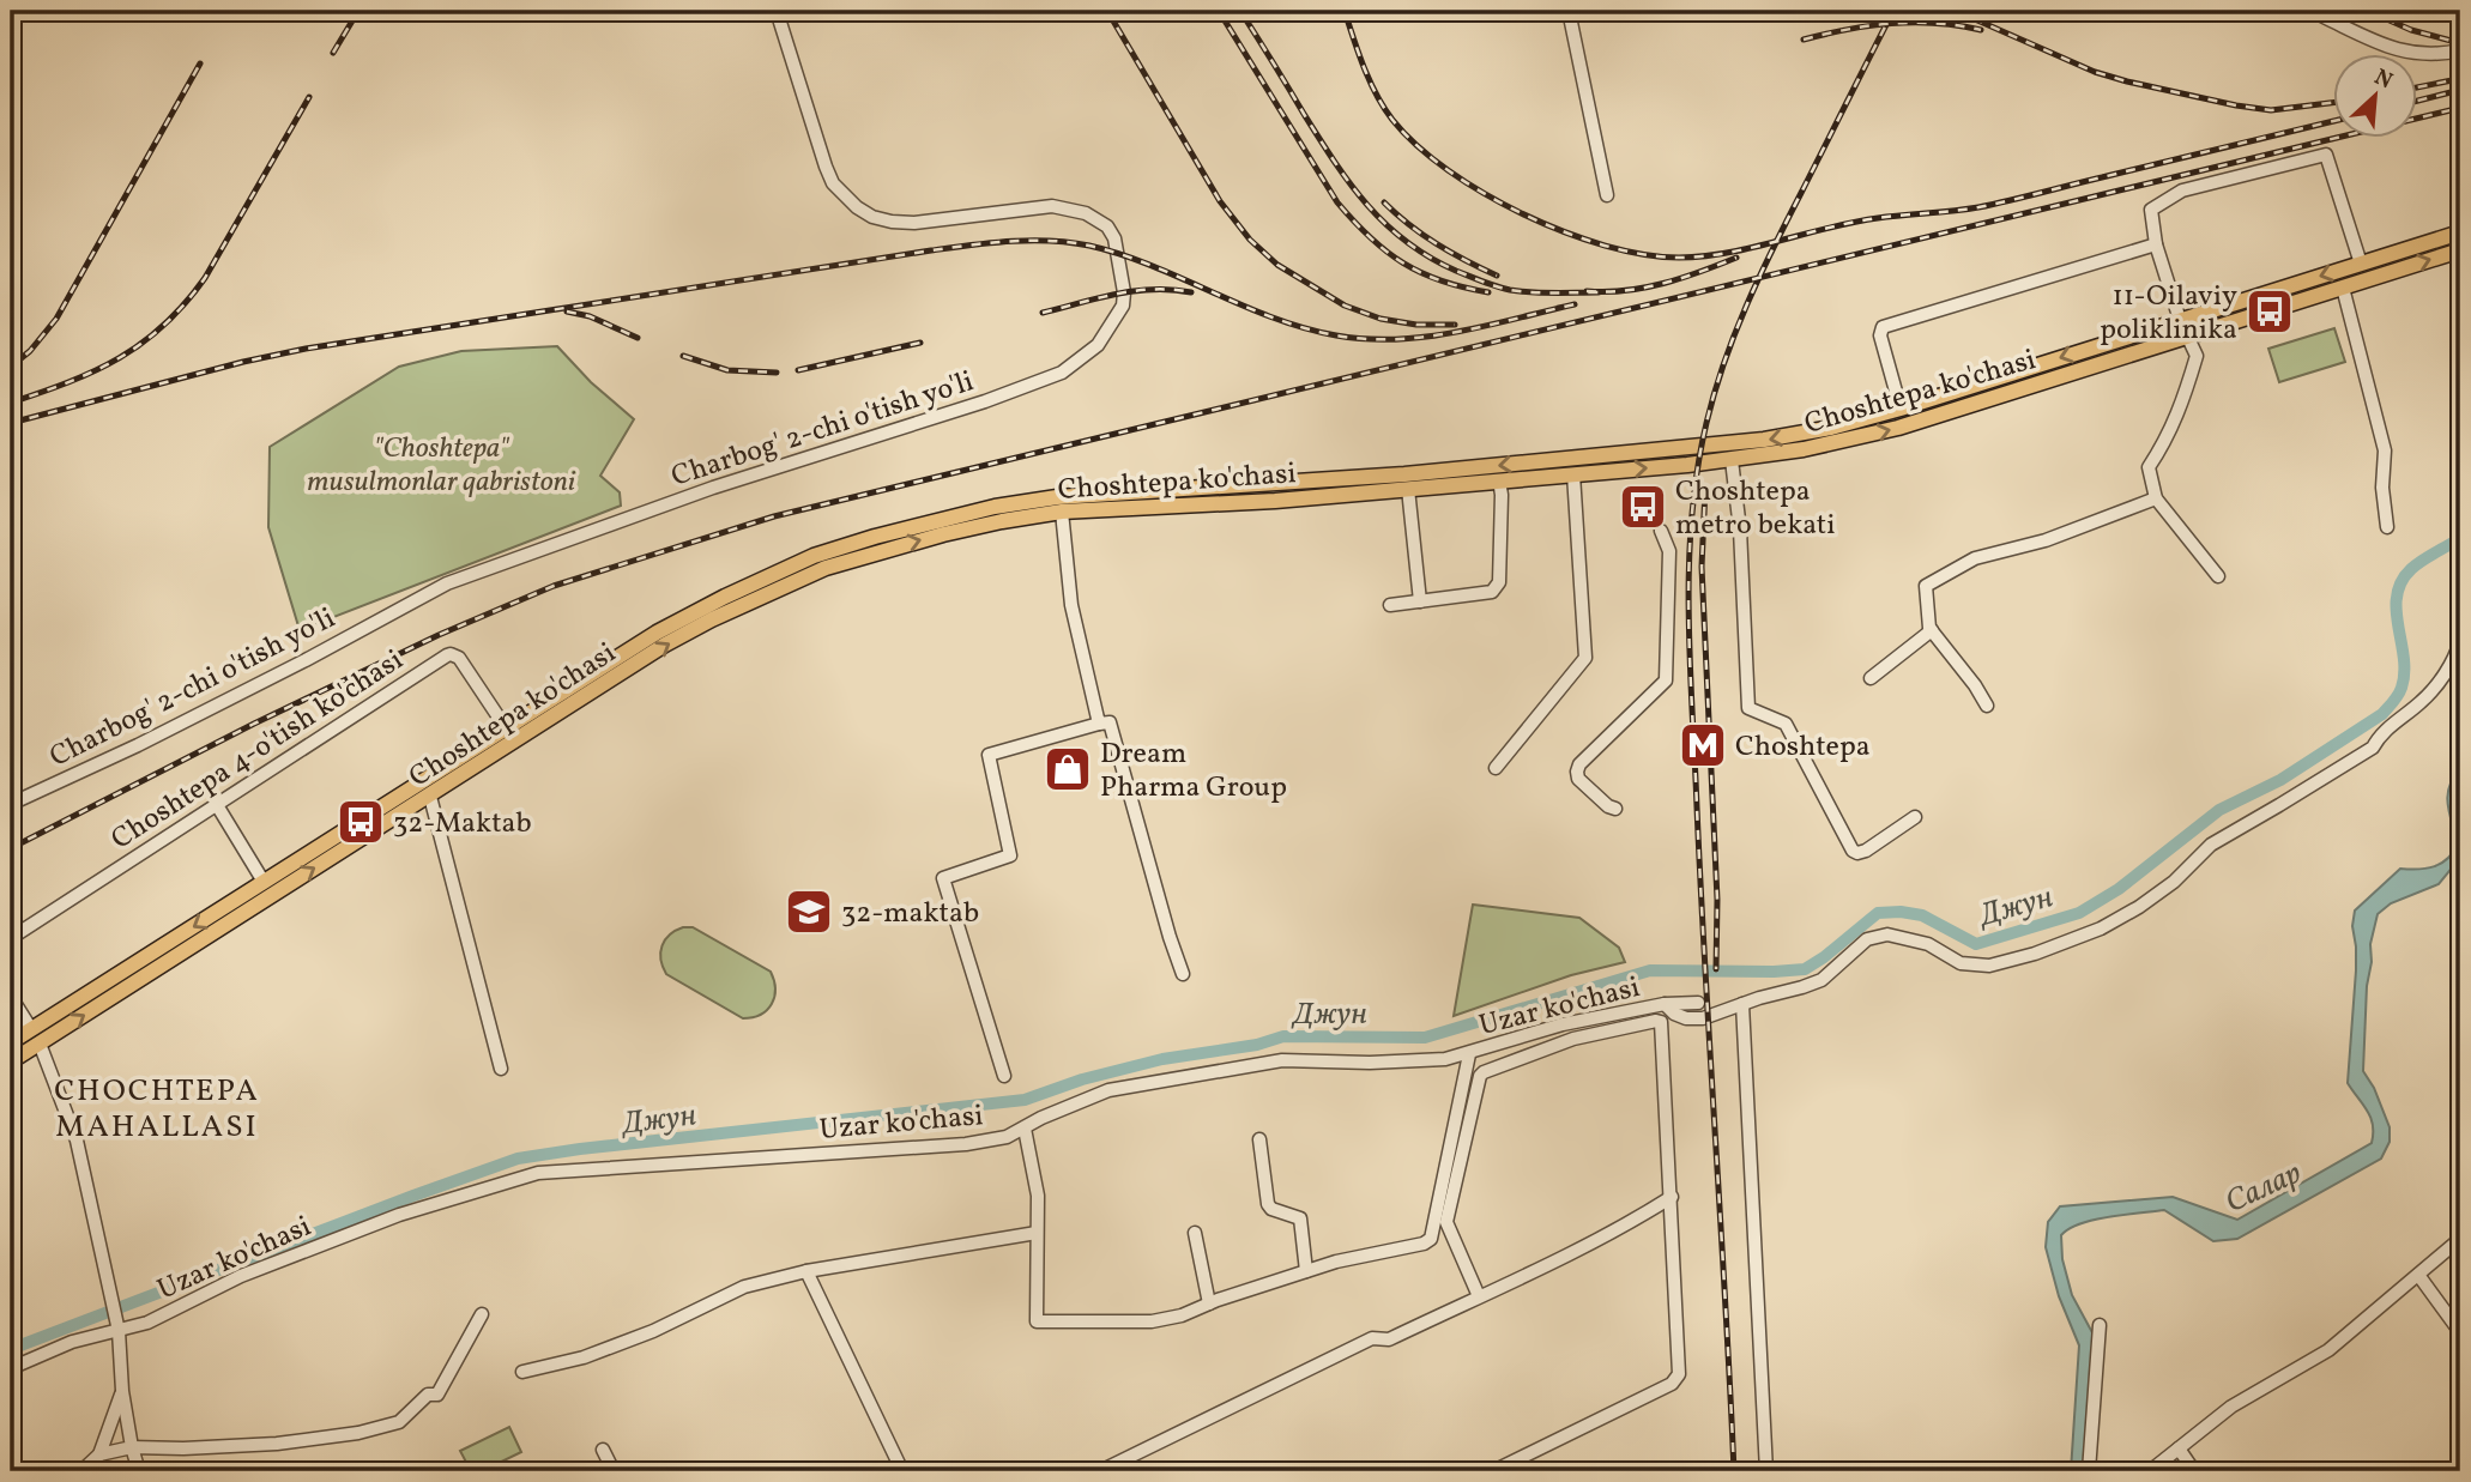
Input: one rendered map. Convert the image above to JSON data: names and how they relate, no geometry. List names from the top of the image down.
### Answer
{
  "streets": {
    "main road": ["Choshtepa ko'chasi"],
    "street": ["Charbog' 2-chi o'tish yo'li", "Choshtepa 4-o'tish ko'chasi", "Uzar ko'chasi"]
  },
  "crossings": [
    ["Choshtepa ko'chasi", "Choshtepa 4-o'tish ko'chasi"]
  ],
  "districts": ["CHOCHTEPA MAHALLASI"],
  "water": ["Джун", "Салар"],
  "parks": ["\"Choshtepa\" musulmonlar qabristoni"],
  "places": {
    "bus stop": ["11-Oilaviy poliklinika", "Choshtepa metro bekati", "32-Maktab"],
    "metro station": ["Choshtepa"],
    "shop": ["Dream Pharma Group"],
    "school or university": ["32-maktab"]
  },
  "north": "top right"
}
